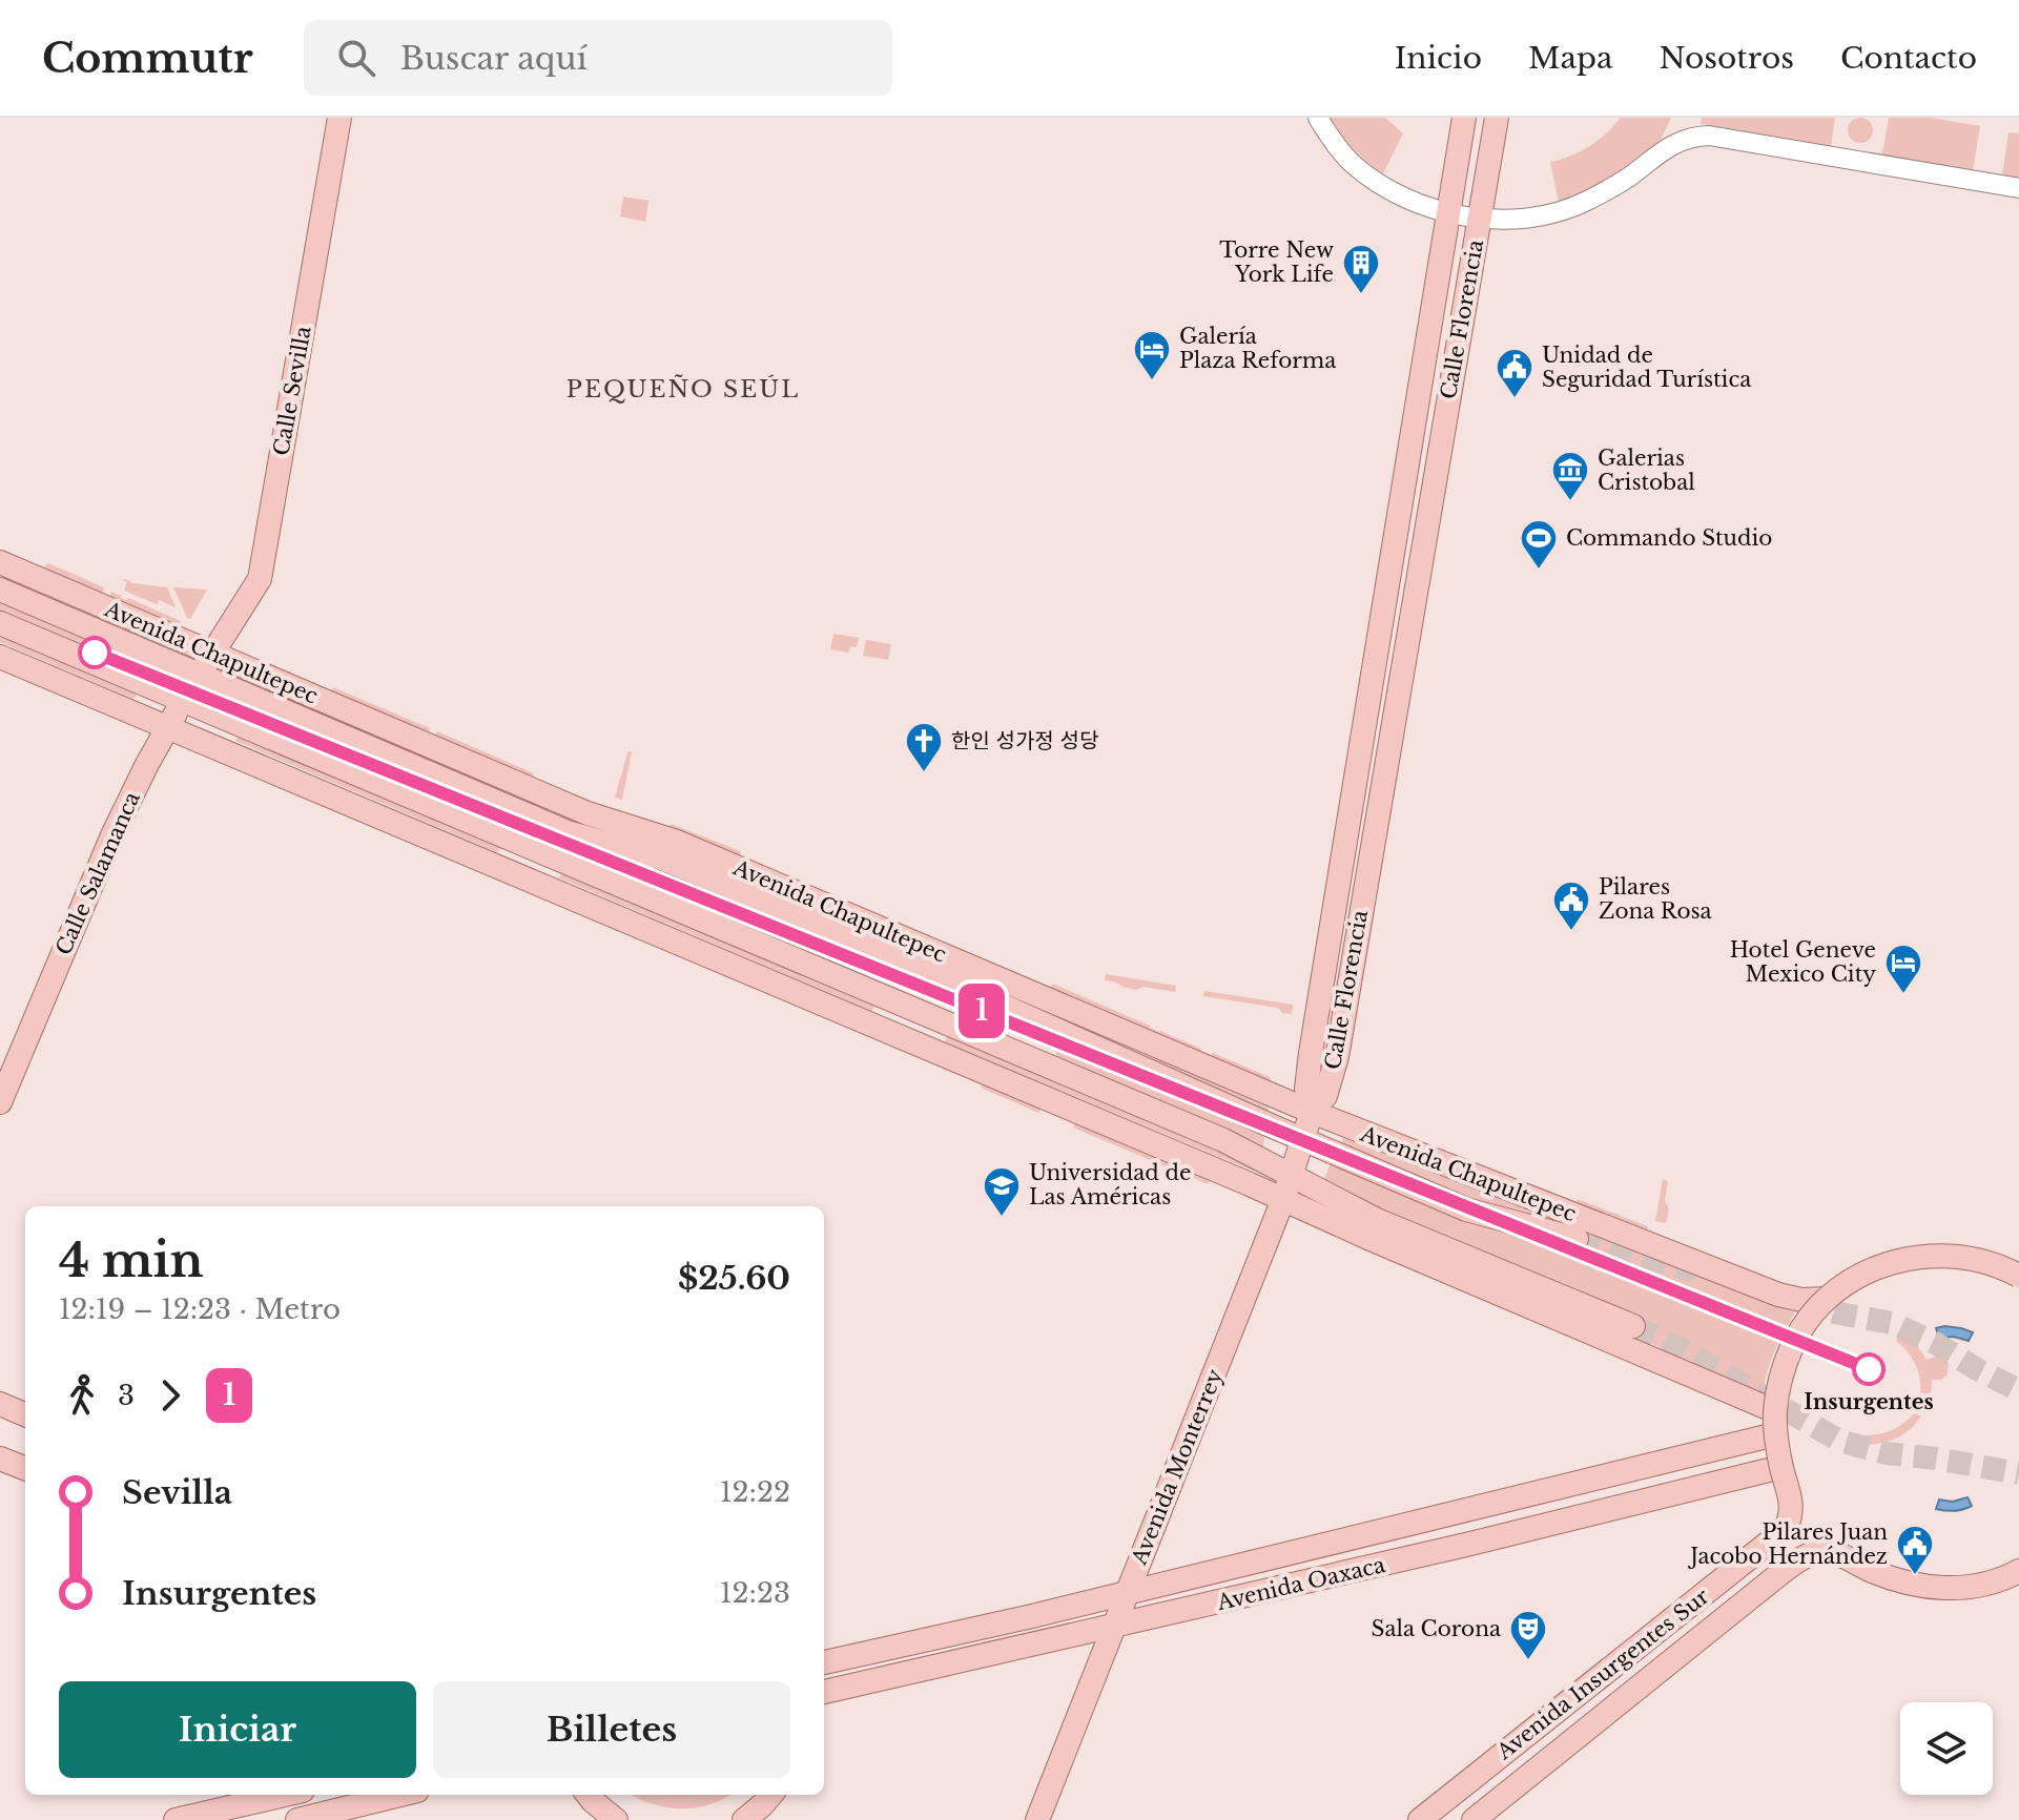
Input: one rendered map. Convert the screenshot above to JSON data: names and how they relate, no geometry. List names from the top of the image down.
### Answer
{
  "streets": {
    "main road": [
      "Calle Florencia",
      "Calle Sevilla",
      "Avenida Chapultepec",
      "Calle Salamanca",
      "Avenida Monterrey",
      "Avenida Oaxaca",
      "Avenida Insurgentes Sur"
    ]
  },
  "crossings": [
    ["Calle Florencia", "Avenida Chapultepec"],
    ["Calle Florencia", "Avenida Monterrey"],
    ["Calle Sevilla", "Avenida Chapultepec"],
    ["Calle Sevilla", "Calle Salamanca"],
    ["Avenida Chapultepec", "Calle Salamanca"],
    ["Avenida Chapultepec", "Avenida Monterrey"],
    ["Avenida Monterrey", "Avenida Oaxaca"],
    ["Avenida Oaxaca", "Avenida Insurgentes Sur"]
  ],
  "districts": ["PEQUEÑO SEÚL"],
  "places": {
    "building": ["Torre New York Life"],
    "hotel": ["Galería Plaza Reforma", "Hotel Geneve Mexico City"],
    "public building": ["Unidad de Seguridad Turística", "Pilares Zona Rosa", "Pilares Juan Jacobo Hernández"],
    "museum": ["Galerias Cristobal"],
    "sports": ["Commando Studio"],
    "church": ["한인 성가정 성당"],
    "school or university": ["Universidad de Las Américas"],
    "other": ["Insurgentes"],
    "theatre": ["Sala Corona"]
  },
  "lines": ["metro line 1"],
  "page": {
    "header": "Commutr",
    "search": "Buscar aquí",
    "nav": [
      "Inicio",
      "Mapa",
      "Nosotros",
      "Contacto"
    ],
    "on_map": "1",
    "heading": ["4 min", "12:19 – 12:23 · Metro", "$25.60"],
    "legs": ["3", "1"],
    "list": [
      {
        "name": "Sevilla",
        "value": "12:22"
      },
      {
        "name": "Insurgentes",
        "value": "12:23"
      }
    ],
    "buttons": ["Iniciar", "Billetes"]
  }
}
